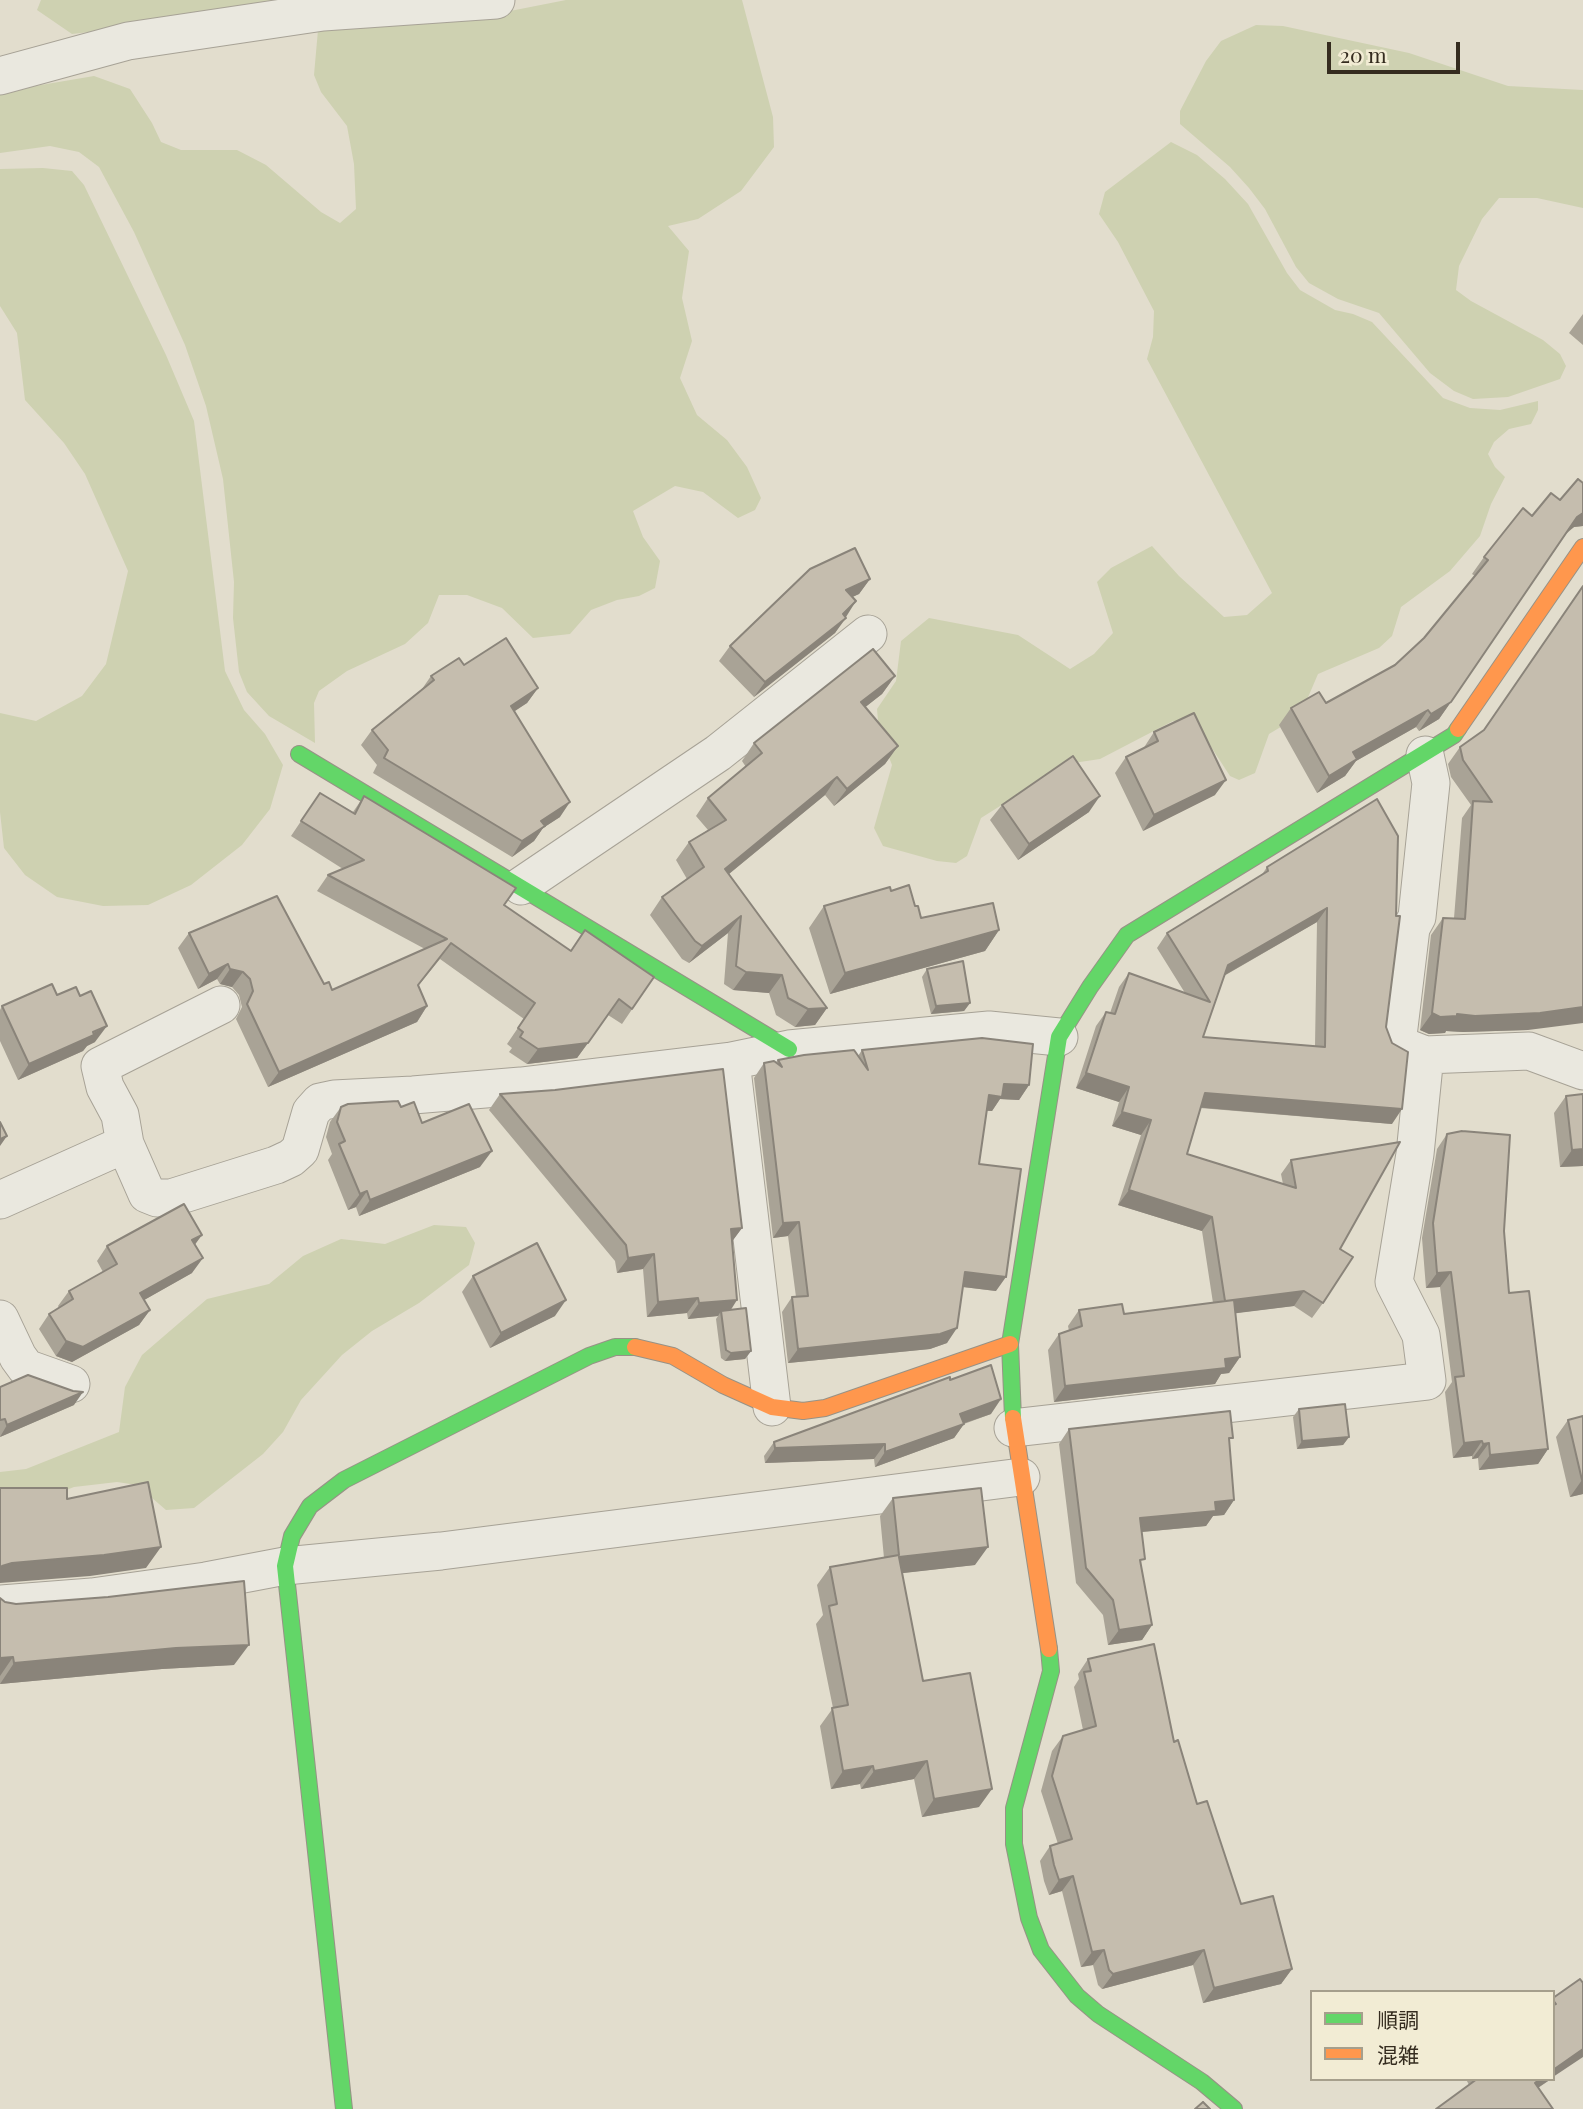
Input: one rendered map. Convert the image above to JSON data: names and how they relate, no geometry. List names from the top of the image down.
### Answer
{
  "legend": ["順調", "混雑"],
  "scale_bar": "20 m"
}
